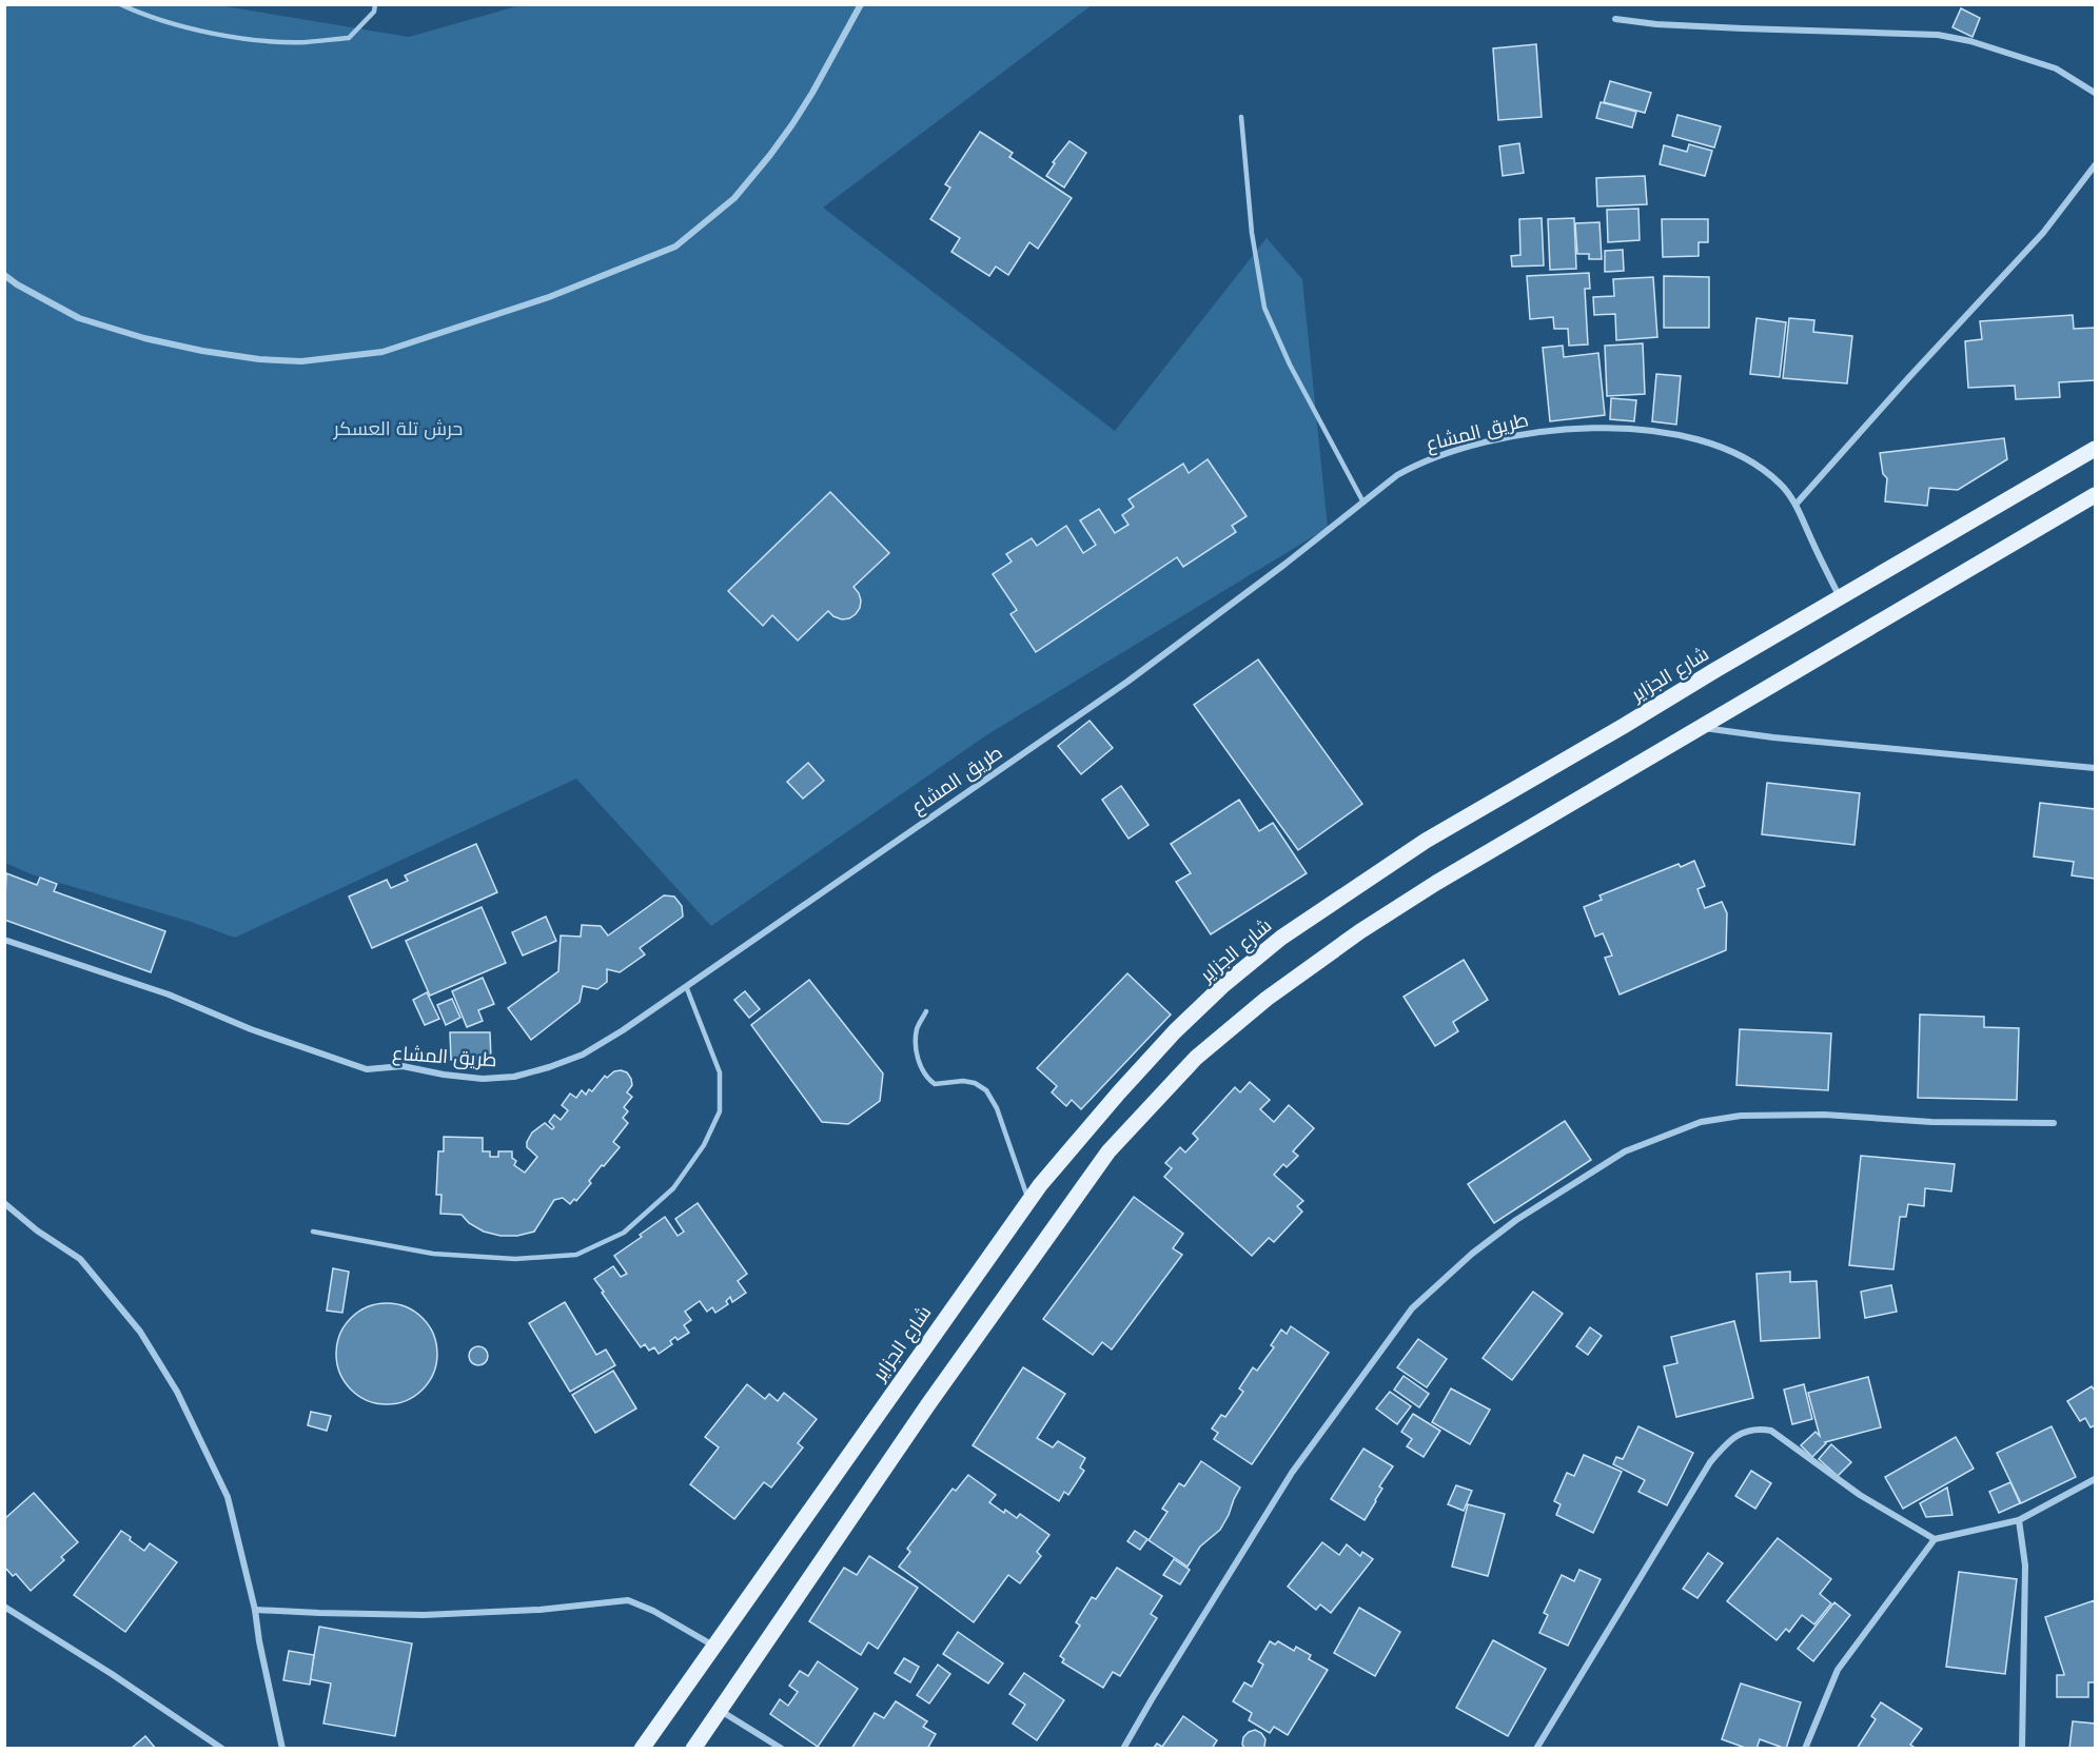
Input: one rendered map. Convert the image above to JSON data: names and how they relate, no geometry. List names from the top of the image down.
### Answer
{
  "streets": {
    "main road": ["شارع الجزاير"],
    "street": ["طريق المشاع"]
  },
  "crossings": [
    ["طريق المشاع", "شارع الجزاير"]
  ],
  "parks": ["حرش تلة العسكر"]
}
